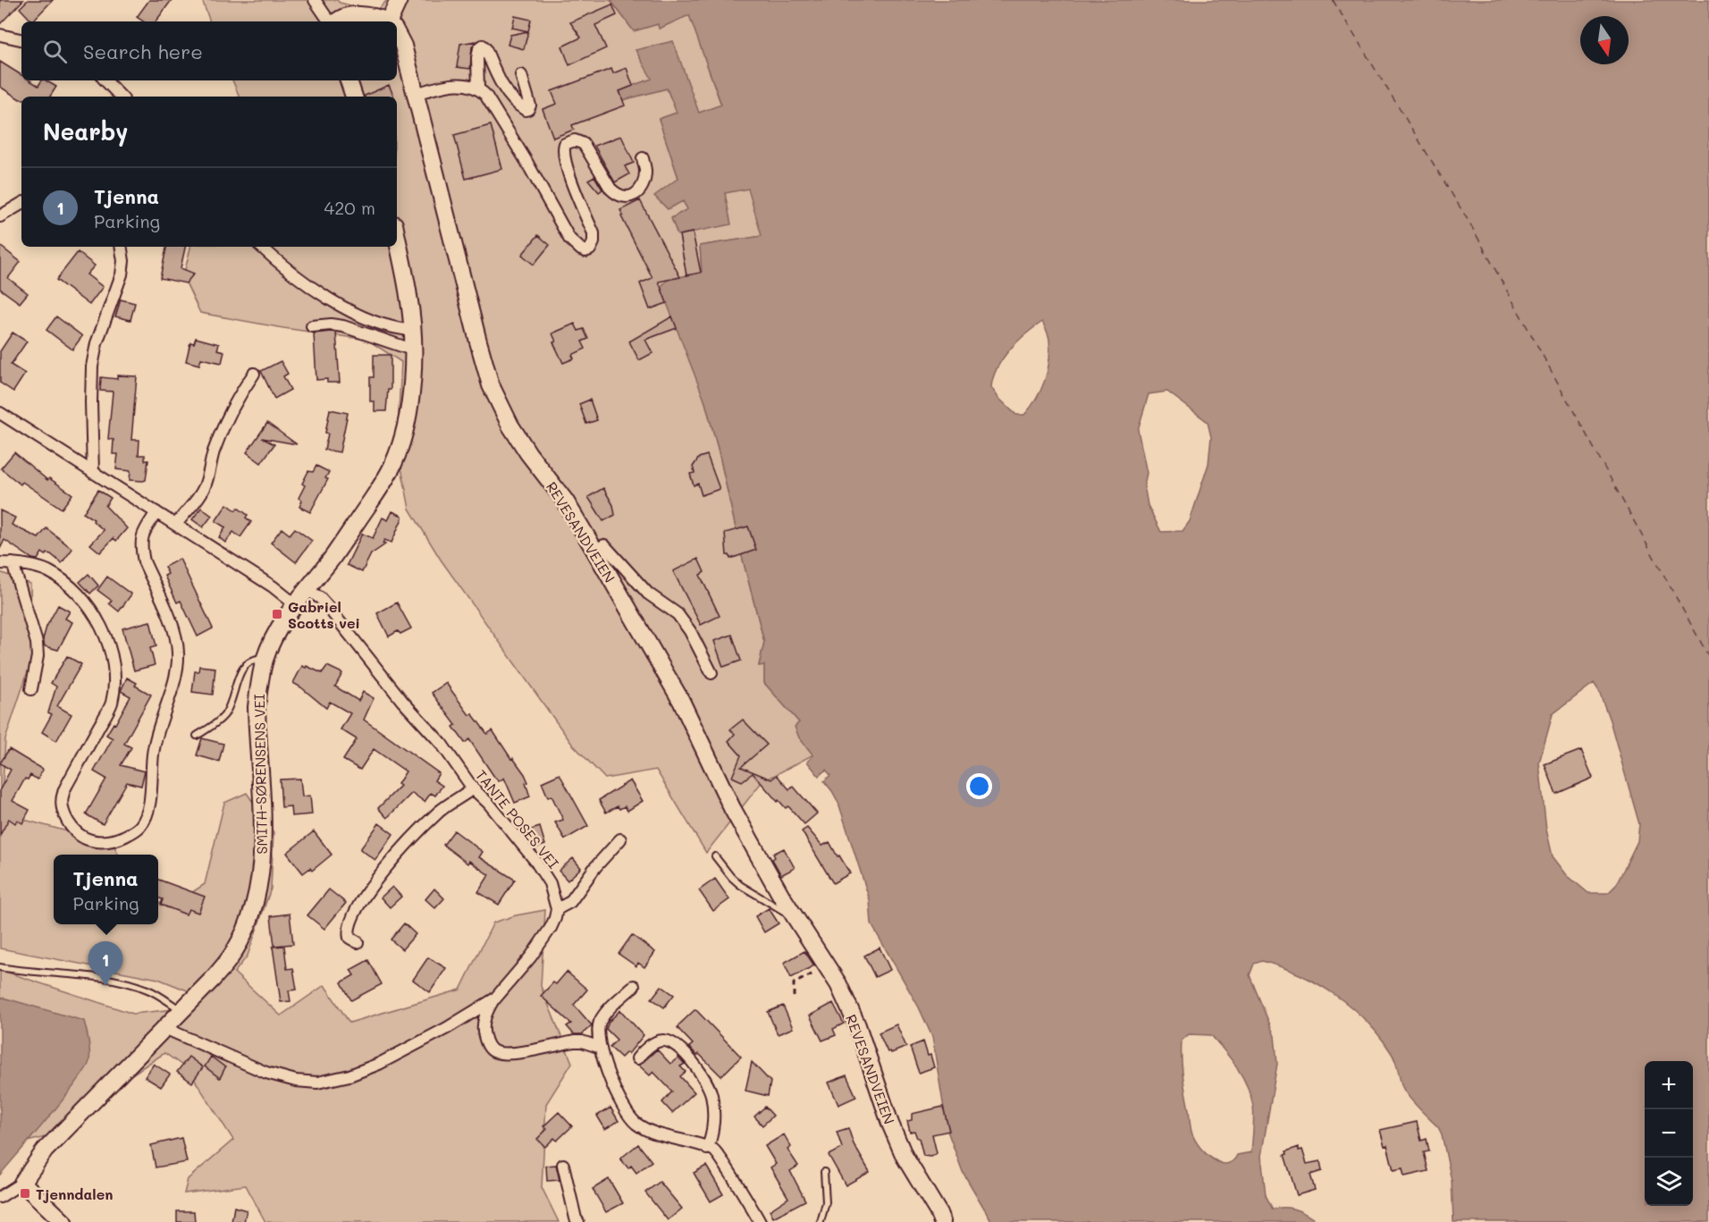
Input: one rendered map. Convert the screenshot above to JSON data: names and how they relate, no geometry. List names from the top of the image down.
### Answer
{
  "streets": {
    "main road": ["REVESANDVEIEN", "SMITH-SØRENSENS VEI"],
    "street": ["TANTE POSES VEI"]
  },
  "crossings": [
    ["SMITH-SØRENSENS VEI", "TANTE POSES VEI"]
  ],
  "places": {
    "transit": ["Gabriel Scotts vei", "Tjenndalen"]
  },
  "north": "bottom",
  "page": {
    "search": "Search here",
    "heading": "Nearby",
    "list": [
      {
        "mark": "1",
        "name": "Tjenna",
        "note": "Parking",
        "value": "420 m"
      }
    ],
    "popup": ["Tjenna", "Parking"],
    "pins": "1",
    "map_buttons": ["+", "−"]
  }
}
